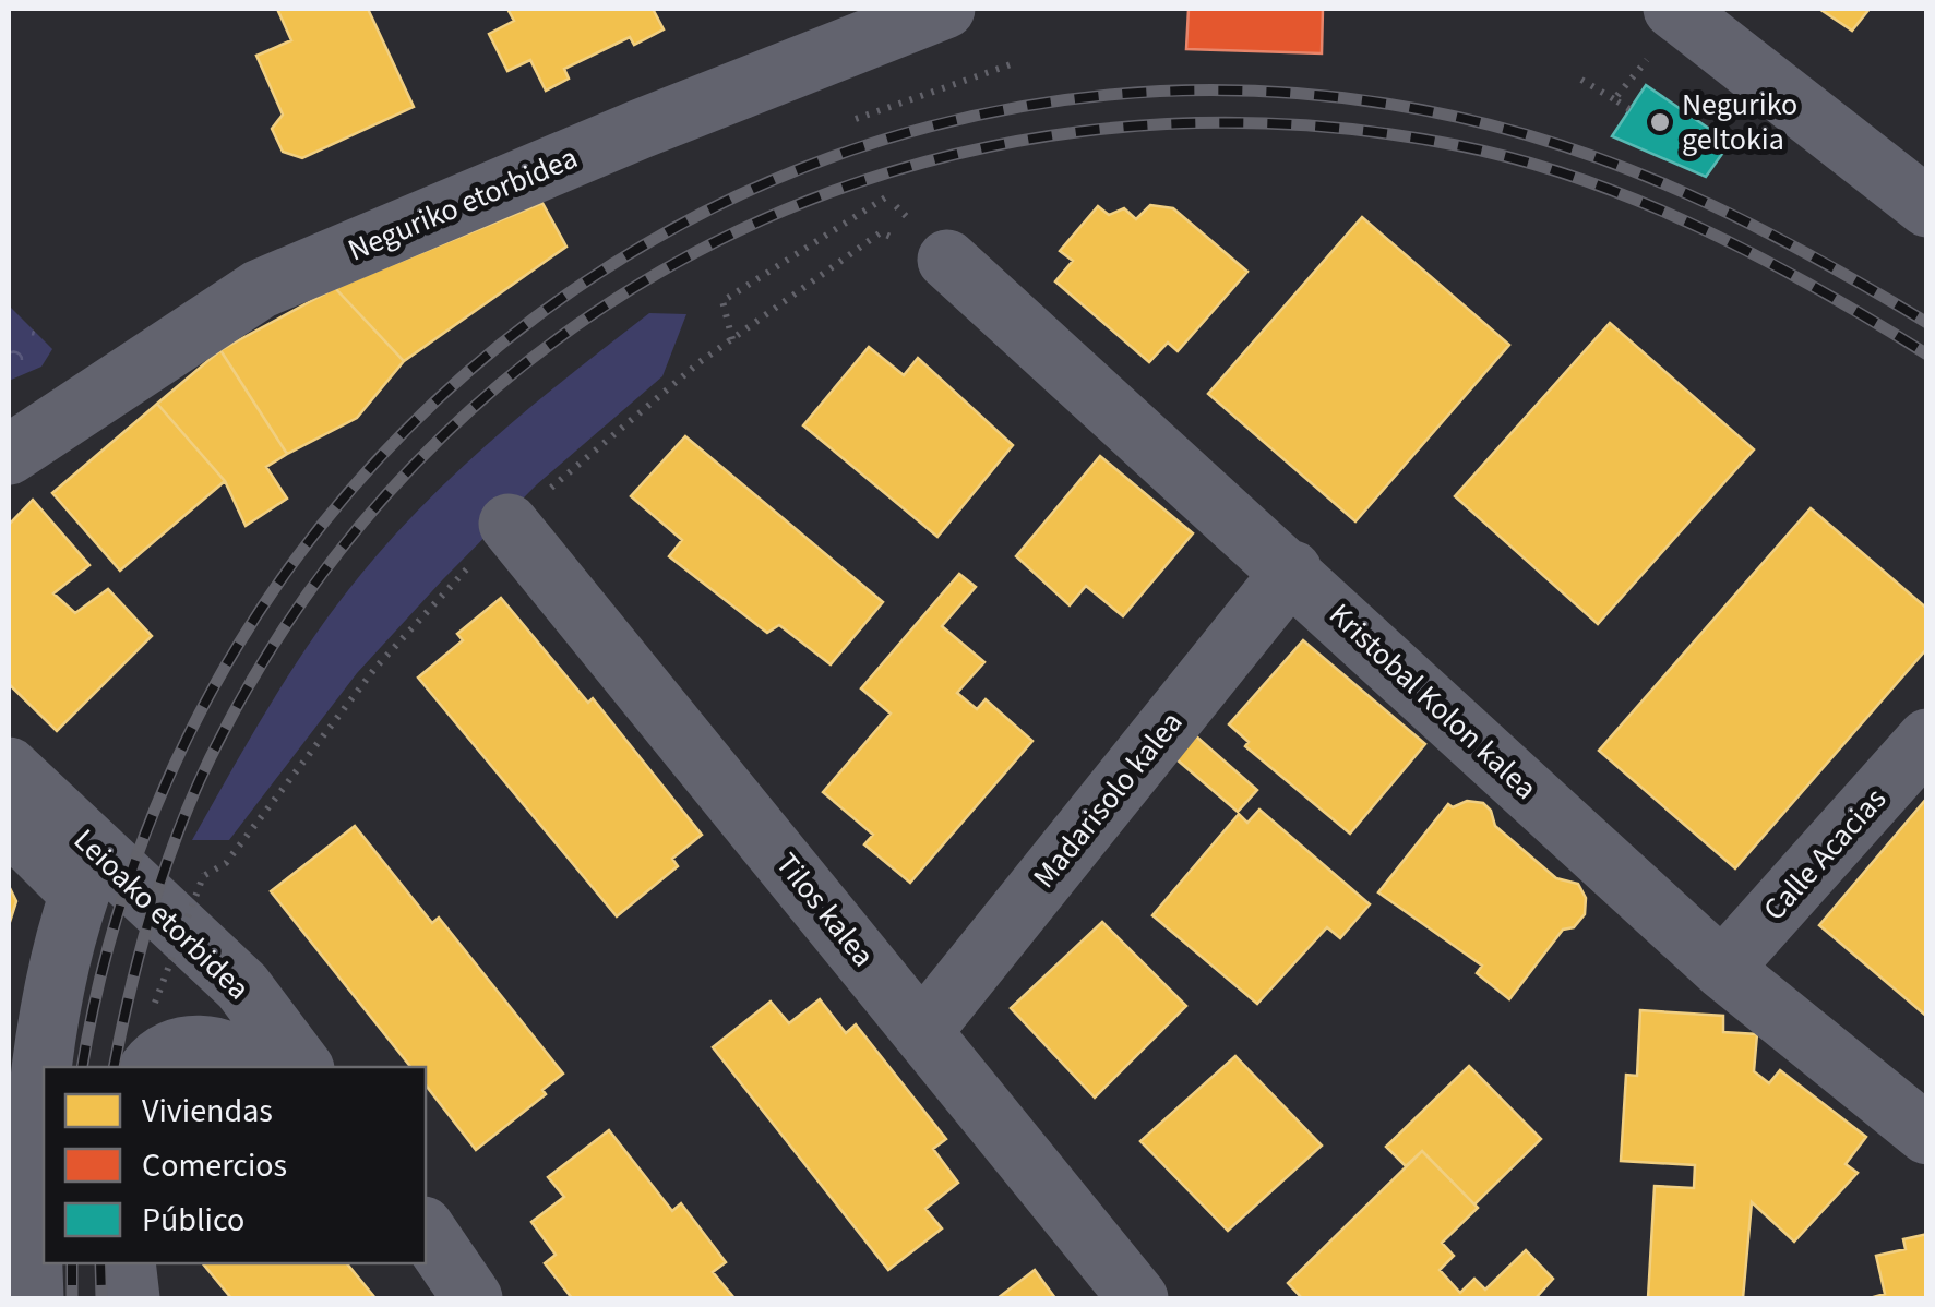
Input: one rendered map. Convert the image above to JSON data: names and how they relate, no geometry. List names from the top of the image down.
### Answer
{
  "streets": {
    "street": [
      "Neguriko etorbidea",
      "Kristobal Kolon kalea",
      "Madarisolo kalea",
      "Calle Acacias",
      "Tilos kalea",
      "Leioako etorbidea"
    ]
  },
  "crossings": [
    ["Kristobal Kolon kalea", "Madarisolo kalea"],
    ["Kristobal Kolon kalea", "Calle Acacias"],
    ["Madarisolo kalea", "Tilos kalea"]
  ],
  "places": ["Neguriko geltokia"],
  "legend": ["Viviendas", "Comercios", "Público"]
}
